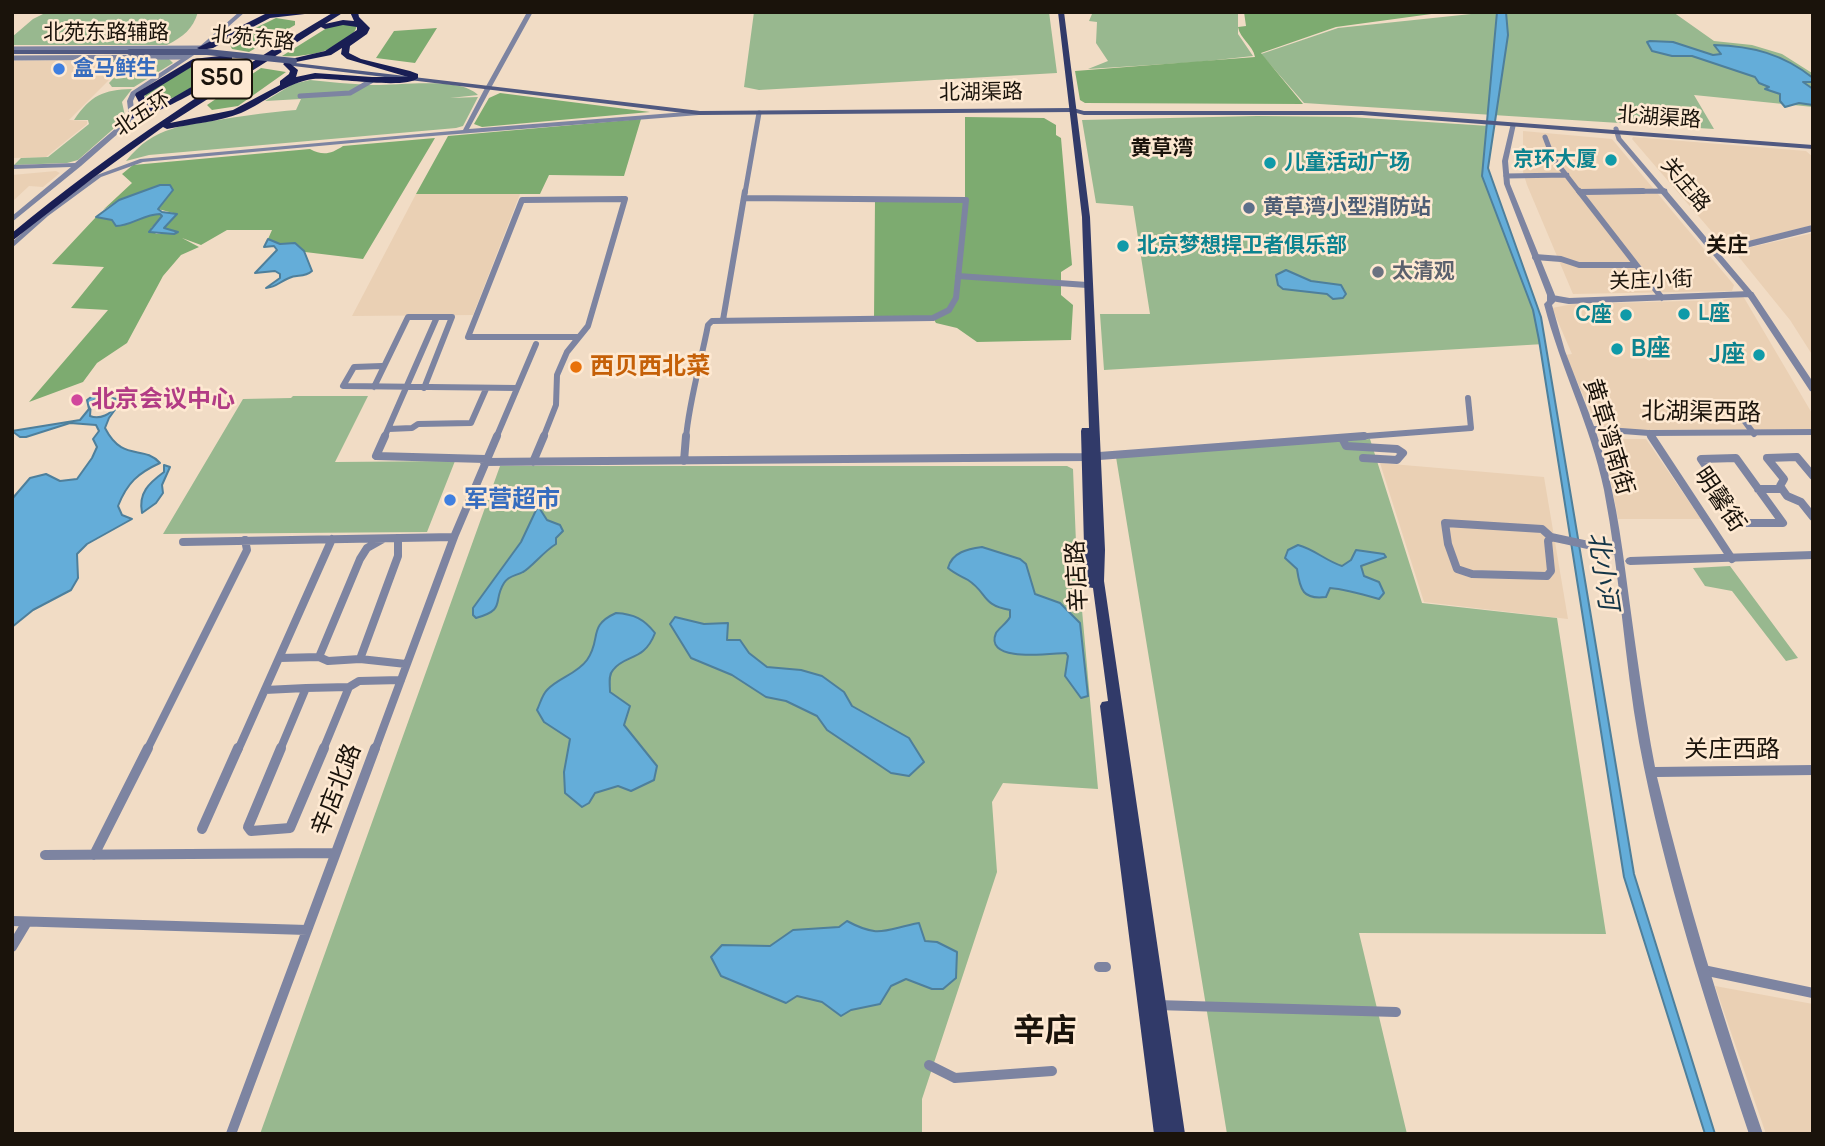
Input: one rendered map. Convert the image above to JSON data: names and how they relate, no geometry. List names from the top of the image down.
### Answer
{
  "streets": {
    "highway": ["S50", "北五环"],
    "main road": ["北苑东路", "北湖渠路", "辛店路"],
    "street": [
      "北苑东路辅路",
      "关庄路",
      "关庄小街",
      "北湖渠西路",
      "黄草湾南街",
      "明馨街",
      "关庄西路",
      "辛店北路"
    ]
  },
  "crossings": [
    ["北苑东路辅路", "北苑东路"],
    ["北苑东路", "北湖渠路"],
    ["北湖渠路", "关庄路"],
    ["北湖渠路", "黄草湾南街"],
    ["北湖渠路", "辛店路"],
    ["关庄路", "关庄小街"],
    ["关庄小街", "黄草湾南街"],
    ["北湖渠西路", "黄草湾南街"],
    ["北湖渠西路", "明馨街"],
    ["黄草湾南街", "关庄西路"]
  ],
  "districts": ["黄草湾", "关庄", "辛店"],
  "water": ["北小河"],
  "places": [
    "盒马鲜生",
    "京环大厦",
    "儿童活动广场",
    "黄草湾小型消防站",
    "北京梦想捍卫者俱乐部",
    "太清观",
    "L座",
    "C座",
    "B座",
    "J座",
    "西贝西北菜",
    "北京会议中心",
    "军营超市"
  ]
}
